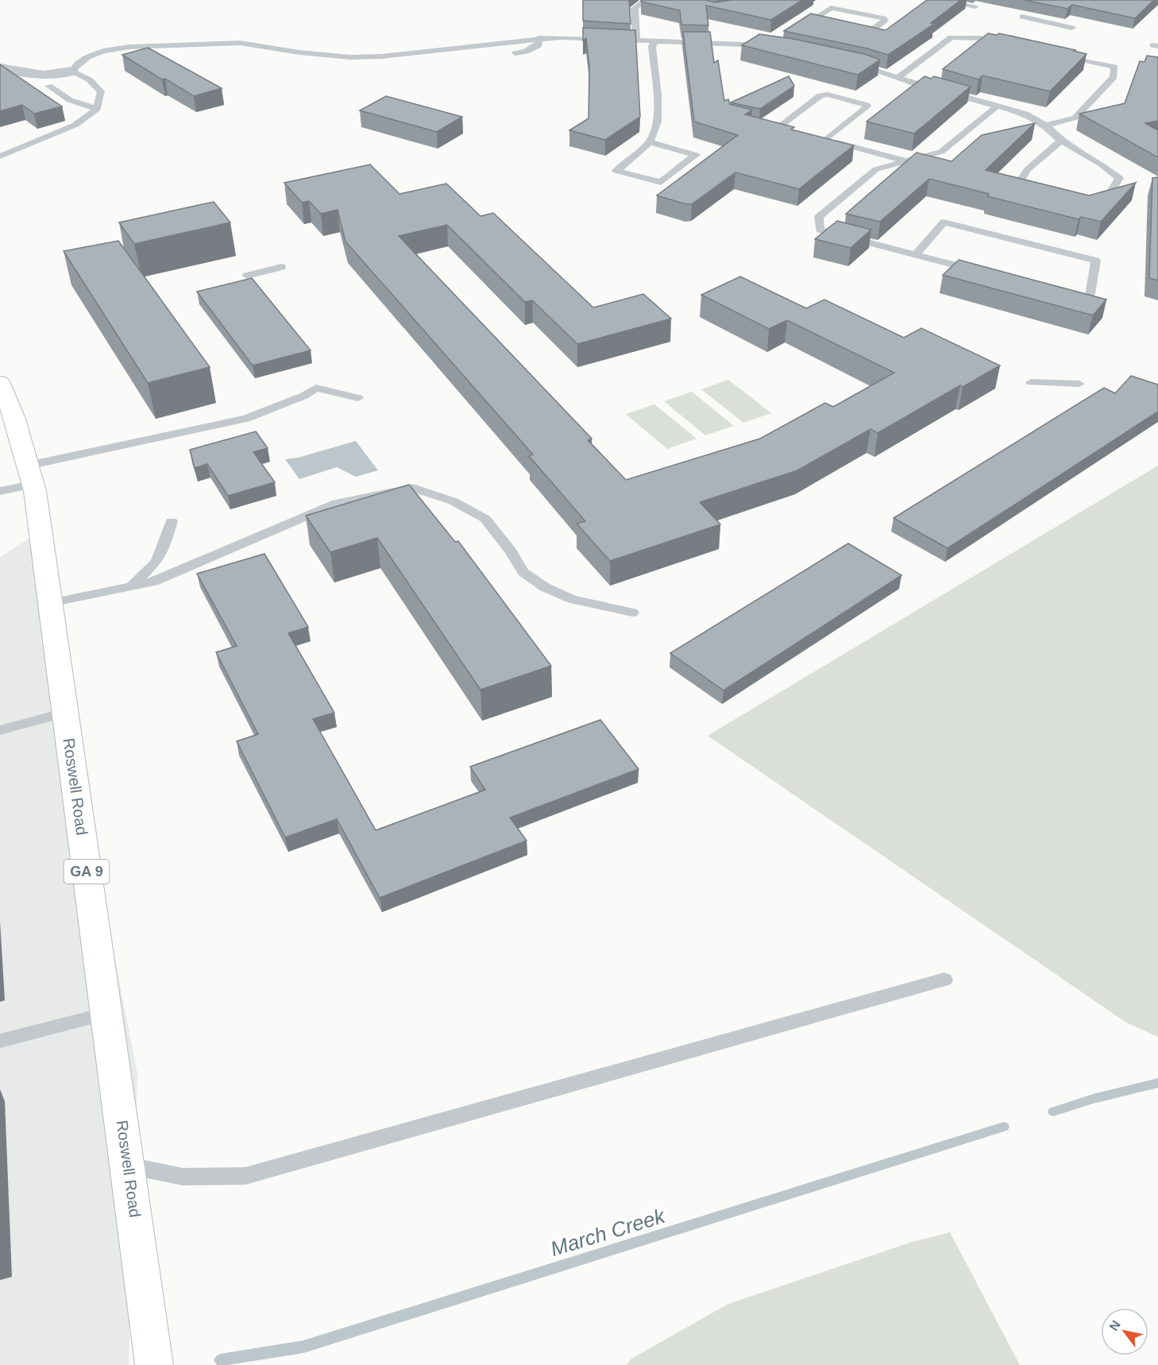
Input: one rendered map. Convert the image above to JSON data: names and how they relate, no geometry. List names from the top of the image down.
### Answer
{
  "streets": {
    "main road": ["Roswell Road", "GA 9"]
  },
  "water": ["March Creek"],
  "north": "top left"
}
